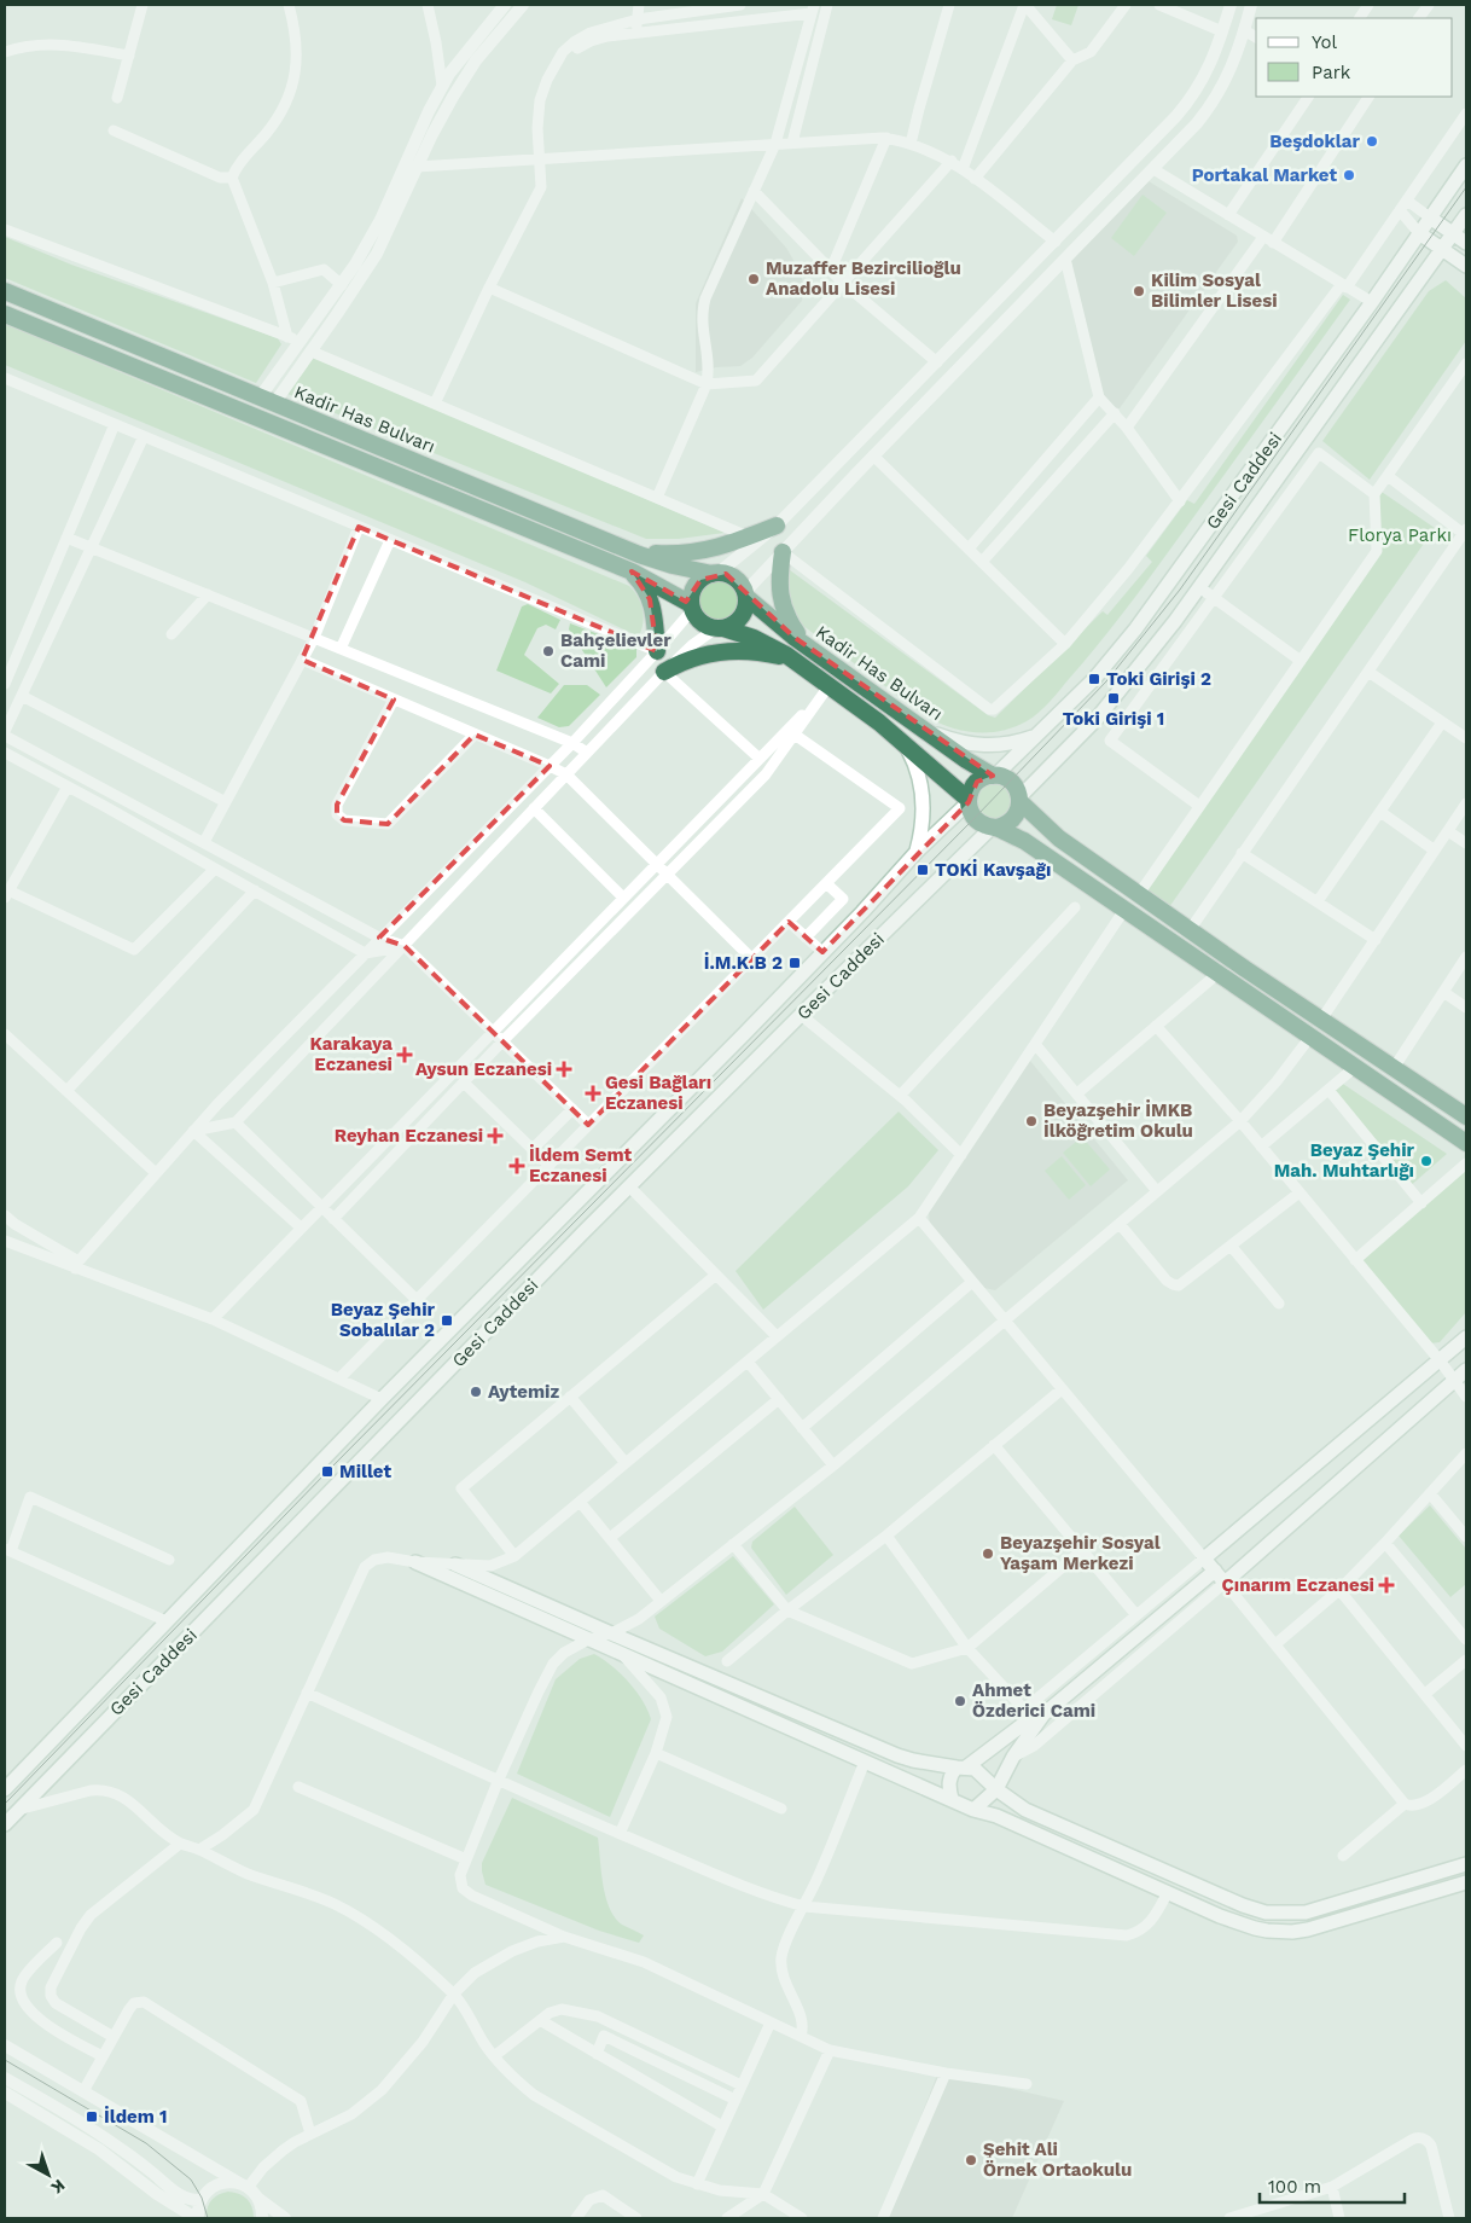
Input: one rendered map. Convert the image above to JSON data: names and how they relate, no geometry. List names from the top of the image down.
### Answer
{
  "streets": {
    "highway": ["Kadir Has Bulvarı"],
    "main road": ["Gesi Caddesi"]
  },
  "crossings": [
    ["Kadir Has Bulvarı", "Gesi Caddesi"]
  ],
  "parks": ["Florya Parkı"],
  "places": {
    "other": [
      "Beşdoklar",
      "Portakal Market",
      "Muzaffer Bezircilioğlu Anadolu Lisesi",
      "Kilim Sosyal Bilimler Lisesi",
      "Bahçelievler Cami",
      "Beyazşehir İMKB İlköğretim Okulu",
      "Beyaz Şehir Mah. Muhtarlığı",
      "Aytemiz",
      "Beyazşehir Sosyal Yaşam Merkezi",
      "Ahmet Özderici Cami",
      "Şehit Ali Örnek Ortaokulu"
    ],
    "transit": [
      "Toki Girişi 2",
      "Toki Girişi 1",
      "TOKİ Kavşağı",
      "İ.M.K.B 2",
      "Beyaz Şehir Sobalılar 2",
      "Millet",
      "İldem 1"
    ],
    "health": [
      "Karakaya Eczanesi",
      "Aysun Eczanesi",
      "Gesi Bağları Eczanesi",
      "Reyhan Eczanesi",
      "İldem Semt Eczanesi",
      "Çınarım Eczanesi"
    ]
  },
  "legend": ["Yol", "Park"],
  "scale_bar": "100 m",
  "north": "bottom right"
}
